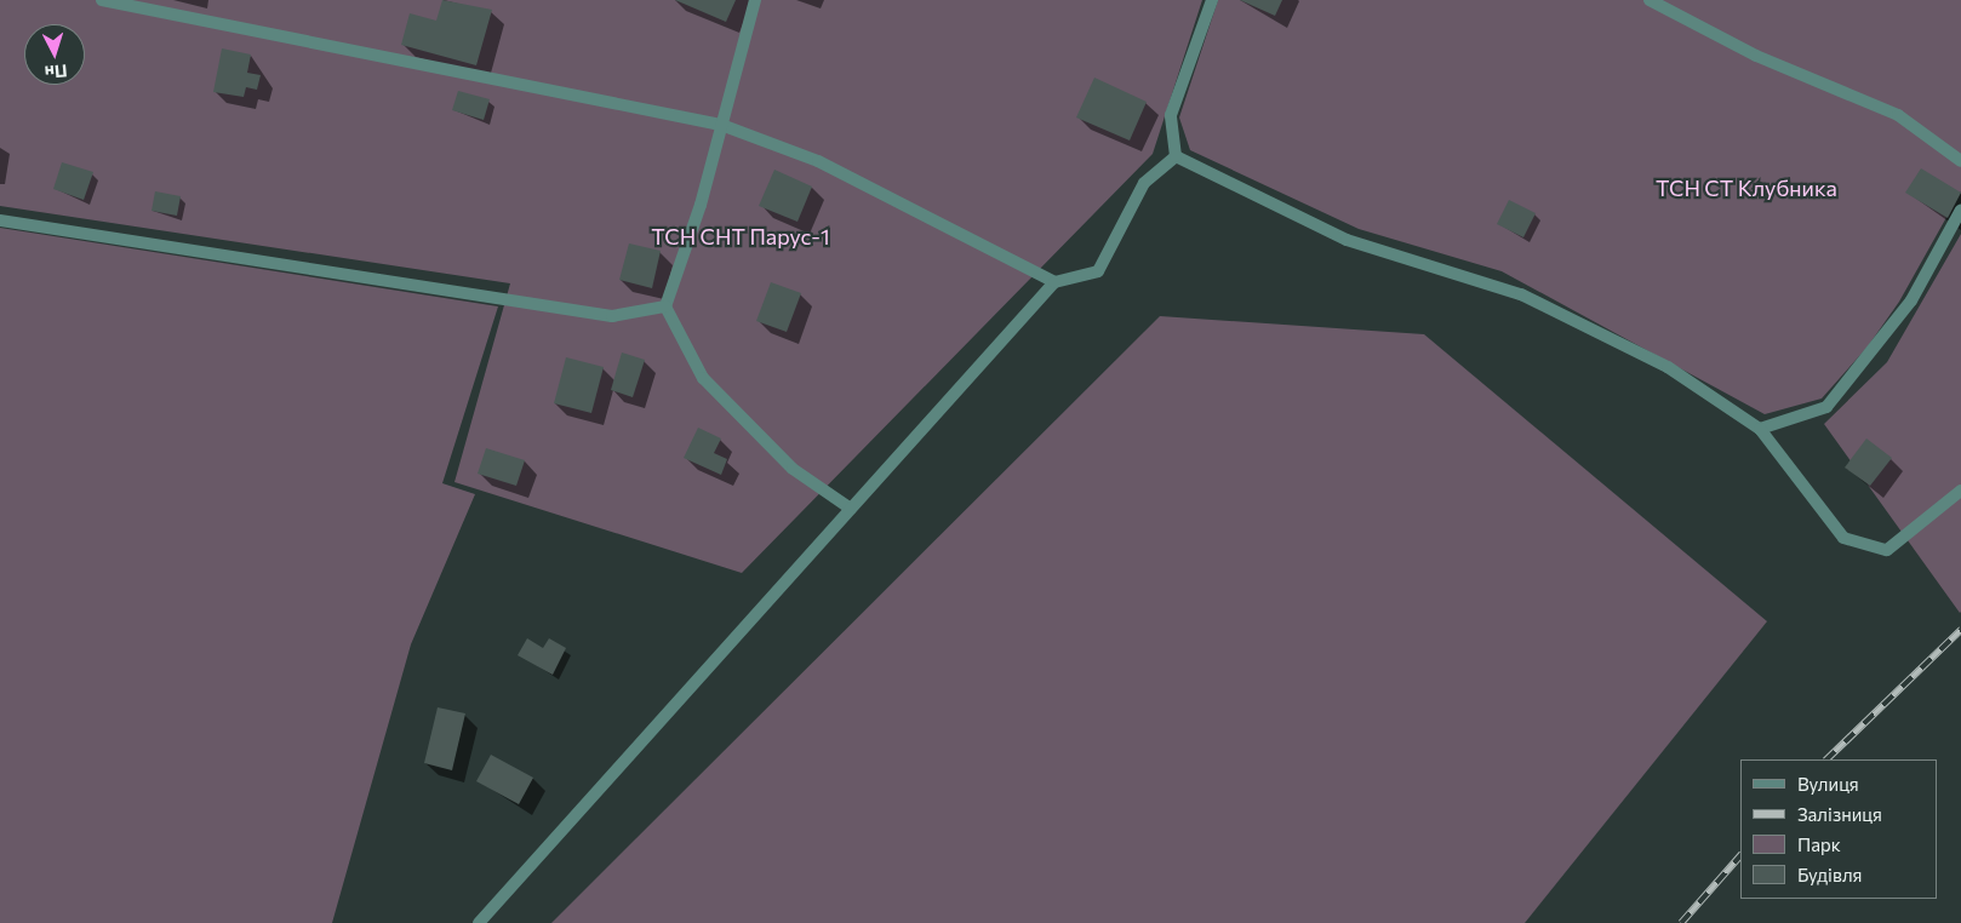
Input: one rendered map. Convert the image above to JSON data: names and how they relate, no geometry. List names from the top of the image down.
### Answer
{
  "parks": ["ТСН СТ Клубника", "ТСН СНТ Парус-1"],
  "legend": [
    "Вулиця",
    "Залізниця",
    "Парк",
    "Будівля"
  ],
  "north": "bottom"
}
